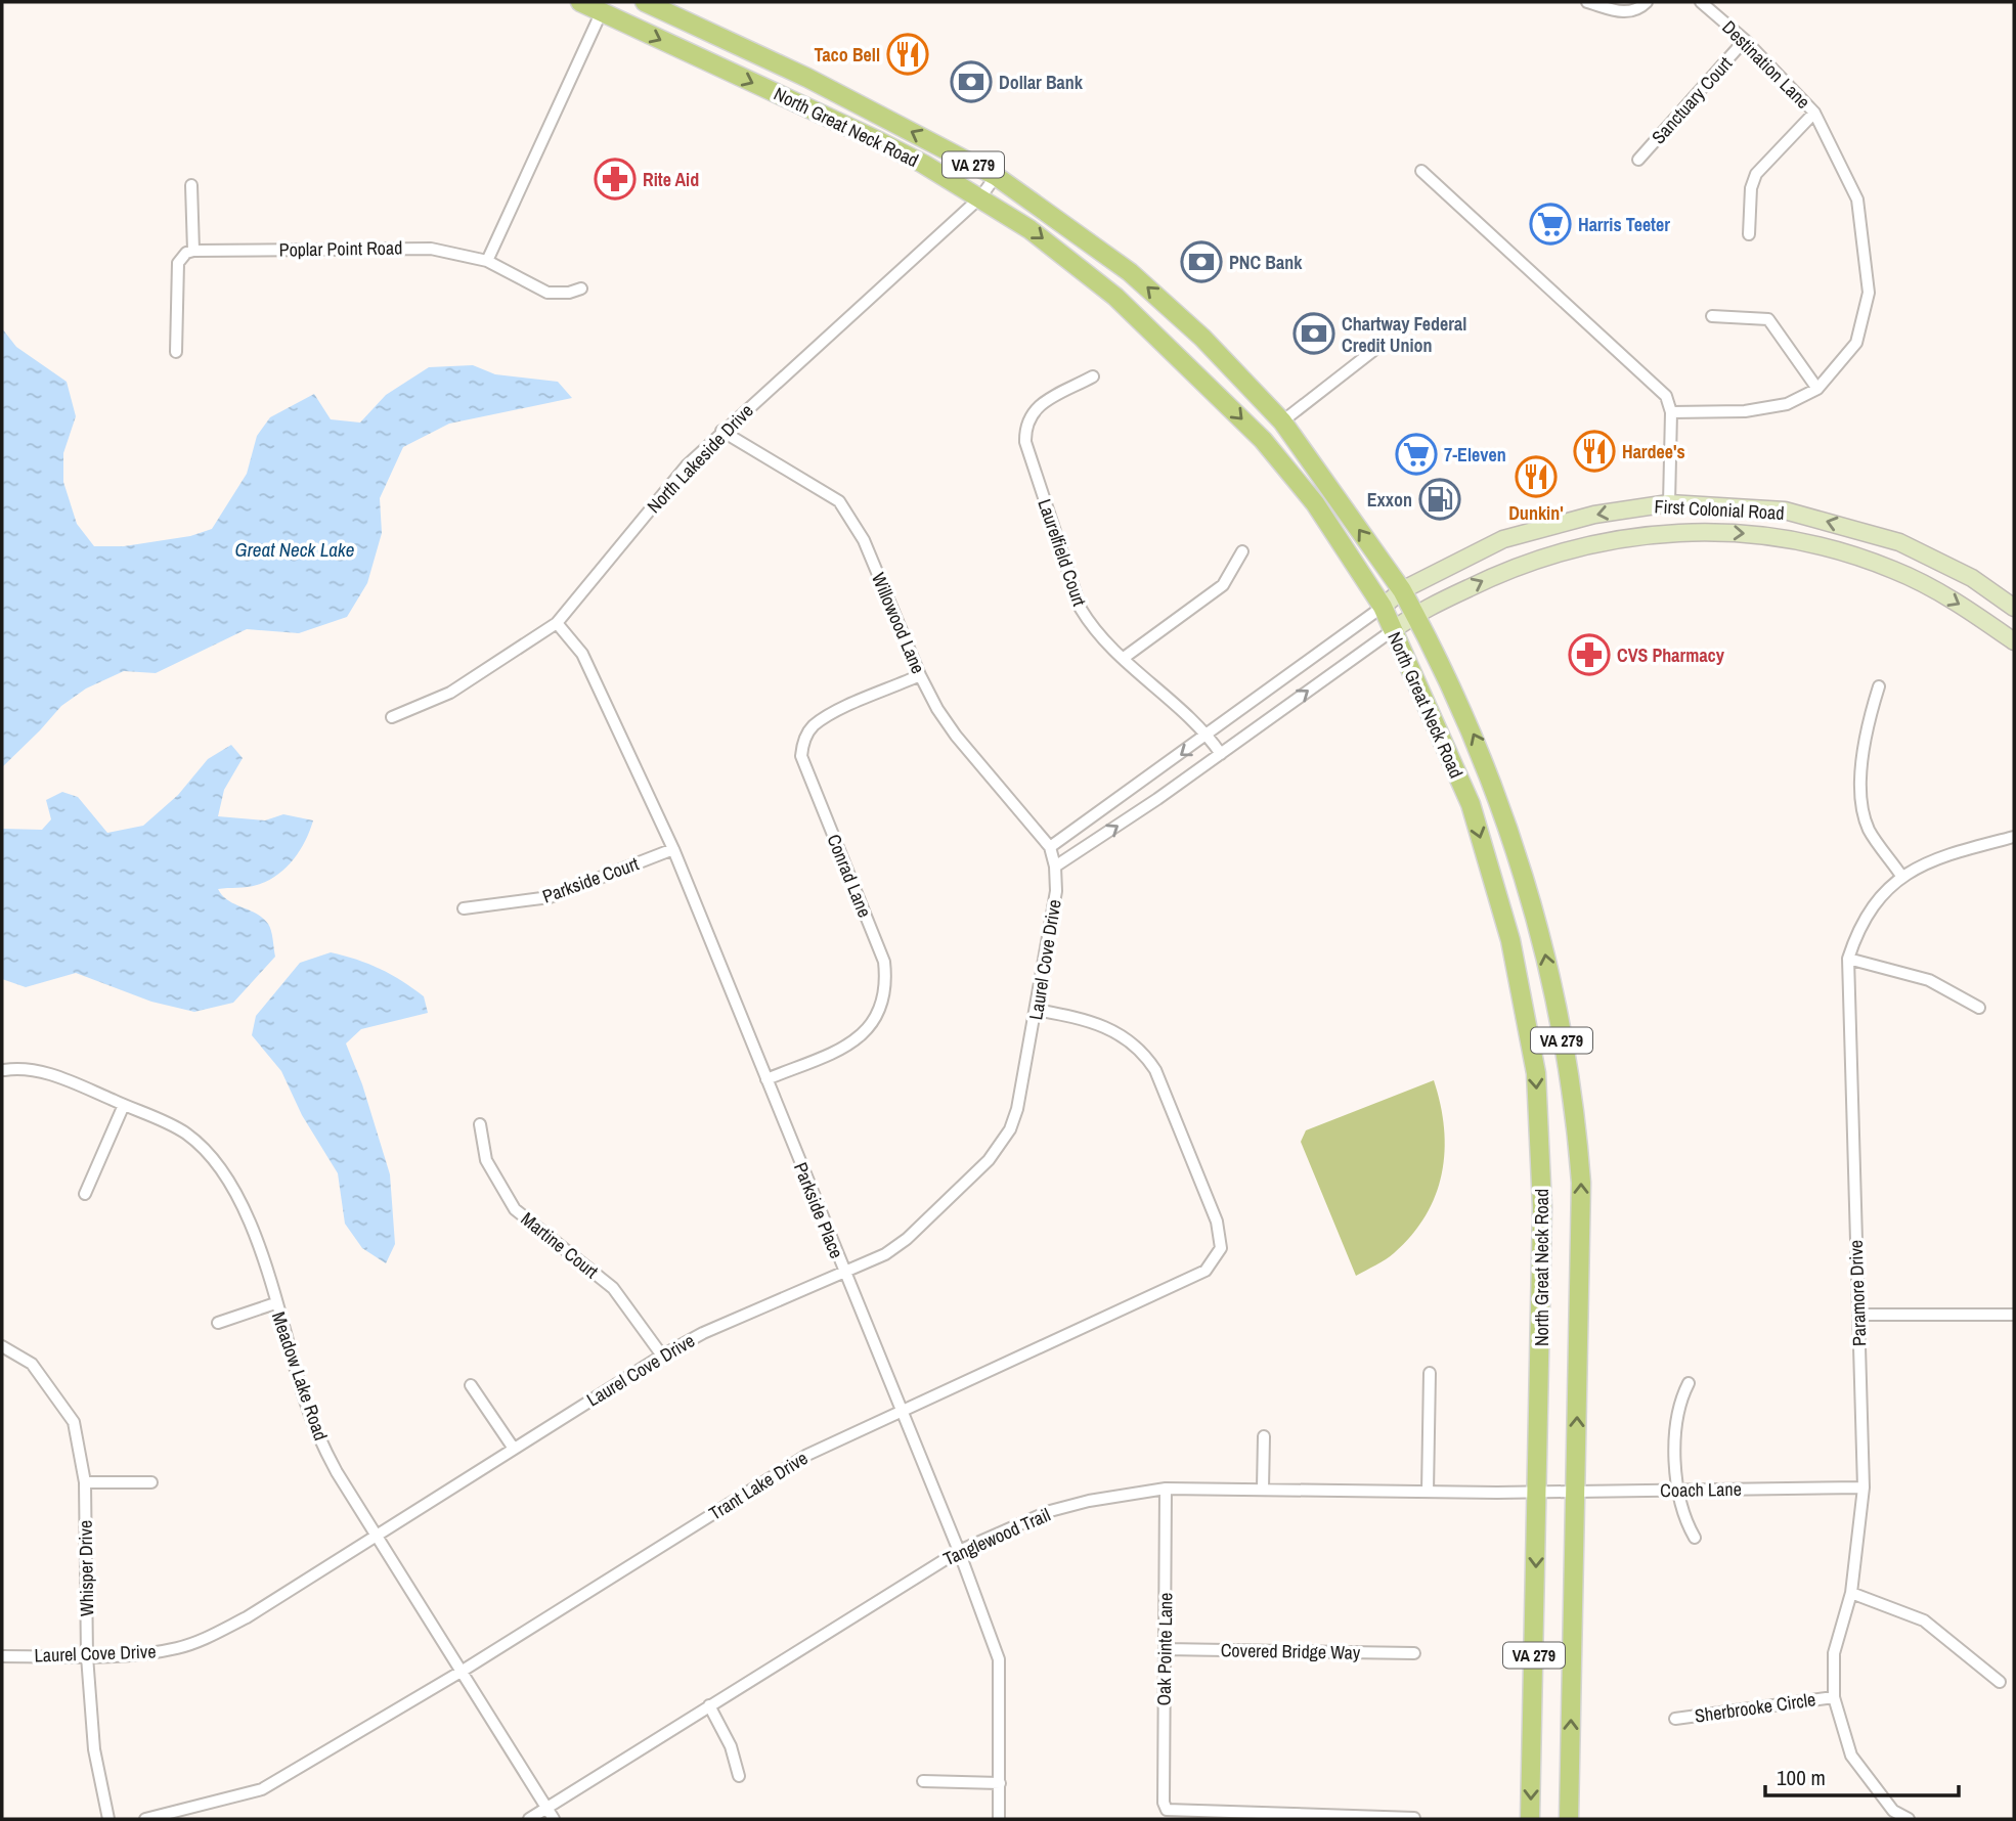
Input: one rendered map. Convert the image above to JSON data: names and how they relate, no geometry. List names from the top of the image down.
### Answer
{
  "streets": {
    "main road": ["North Great Neck Road", "VA 279", "First Colonial Road"],
    "street": [
      "Destination Lane",
      "Sanctuary Court",
      "Poplar Point Road",
      "North Lakeside Drive",
      "Laurelfield Court",
      "Willowood Lane",
      "Conrad Lane",
      "Parkside Court",
      "Laurel Cove Drive",
      "Parkside Place",
      "Martine Court",
      "Paramore Drive",
      "Meadow Lake Road",
      "Trant Lake Drive",
      "Coach Lane",
      "Tanglewood Trail",
      "Whisper Drive",
      "Oak Pointe Lane",
      "Covered Bridge Way",
      "Sherbrooke Circle"
    ]
  },
  "crossings": [
    ["Destination Lane", "Sanctuary Court"],
    ["North Great Neck Road", "North Lakeside Drive"],
    ["North Great Neck Road", "First Colonial Road"],
    ["North Great Neck Road", "Coach Lane"],
    ["North Great Neck Road", "Tanglewood Trail"],
    ["North Lakeside Drive", "Willowood Lane"],
    ["North Lakeside Drive", "Parkside Place"],
    ["Willowood Lane", "Conrad Lane"],
    ["Willowood Lane", "Laurel Cove Drive"],
    ["Conrad Lane", "Parkside Place"],
    ["Parkside Court", "Parkside Place"],
    ["Laurel Cove Drive", "Parkside Place"],
    ["Laurel Cove Drive", "Martine Court"],
    ["Laurel Cove Drive", "Meadow Lake Road"],
    ["Laurel Cove Drive", "Trant Lake Drive"],
    ["Laurel Cove Drive", "Whisper Drive"],
    ["Parkside Place", "Trant Lake Drive"],
    ["Parkside Place", "Tanglewood Trail"],
    ["Paramore Drive", "Coach Lane"],
    ["Paramore Drive", "Sherbrooke Circle"],
    ["Meadow Lake Road", "Trant Lake Drive"],
    ["Meadow Lake Road", "Tanglewood Trail"],
    ["Coach Lane", "Tanglewood Trail"],
    ["Tanglewood Trail", "Oak Pointe Lane"],
    ["Oak Pointe Lane", "Covered Bridge Way"]
  ],
  "water": ["Great Neck Lake"],
  "places": {
    "restaurant": ["Taco Bell", "Hardee's", "Dunkin'"],
    "bank": ["Dollar Bank", "PNC Bank", "Chartway Federal Credit Union"],
    "pharmacy": ["Rite Aid", "CVS Pharmacy"],
    "supermarket": ["Harris Teeter", "7-Eleven"],
    "fuel station": ["Exxon"]
  },
  "scale_bar": "100 m"
}
